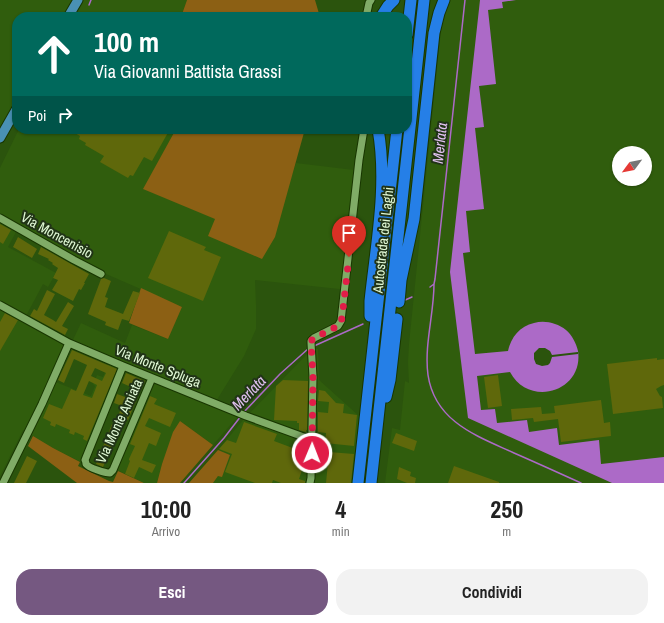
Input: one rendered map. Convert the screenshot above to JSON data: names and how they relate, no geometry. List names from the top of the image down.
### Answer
{
  "streets": {
    "highway": ["Autostrada dei Laghi"],
    "street": ["Via Moncenisio", "Via Monte Spluga", "Via Monte Amiata"]
  },
  "crossings": [
    ["Via Monte Spluga", "Via Monte Amiata"]
  ],
  "water": ["Merlata"],
  "north": "bottom left",
  "page": {
    "turn": ["100 m", "Via Giovanni Battista Grassi"],
    "then": "Poi",
    "eta": [
      "10:00",
      "Arrivo",
      "4",
      "min",
      "250",
      "m"
    ],
    "buttons": ["Esci", "Condividi"]
  }
}
